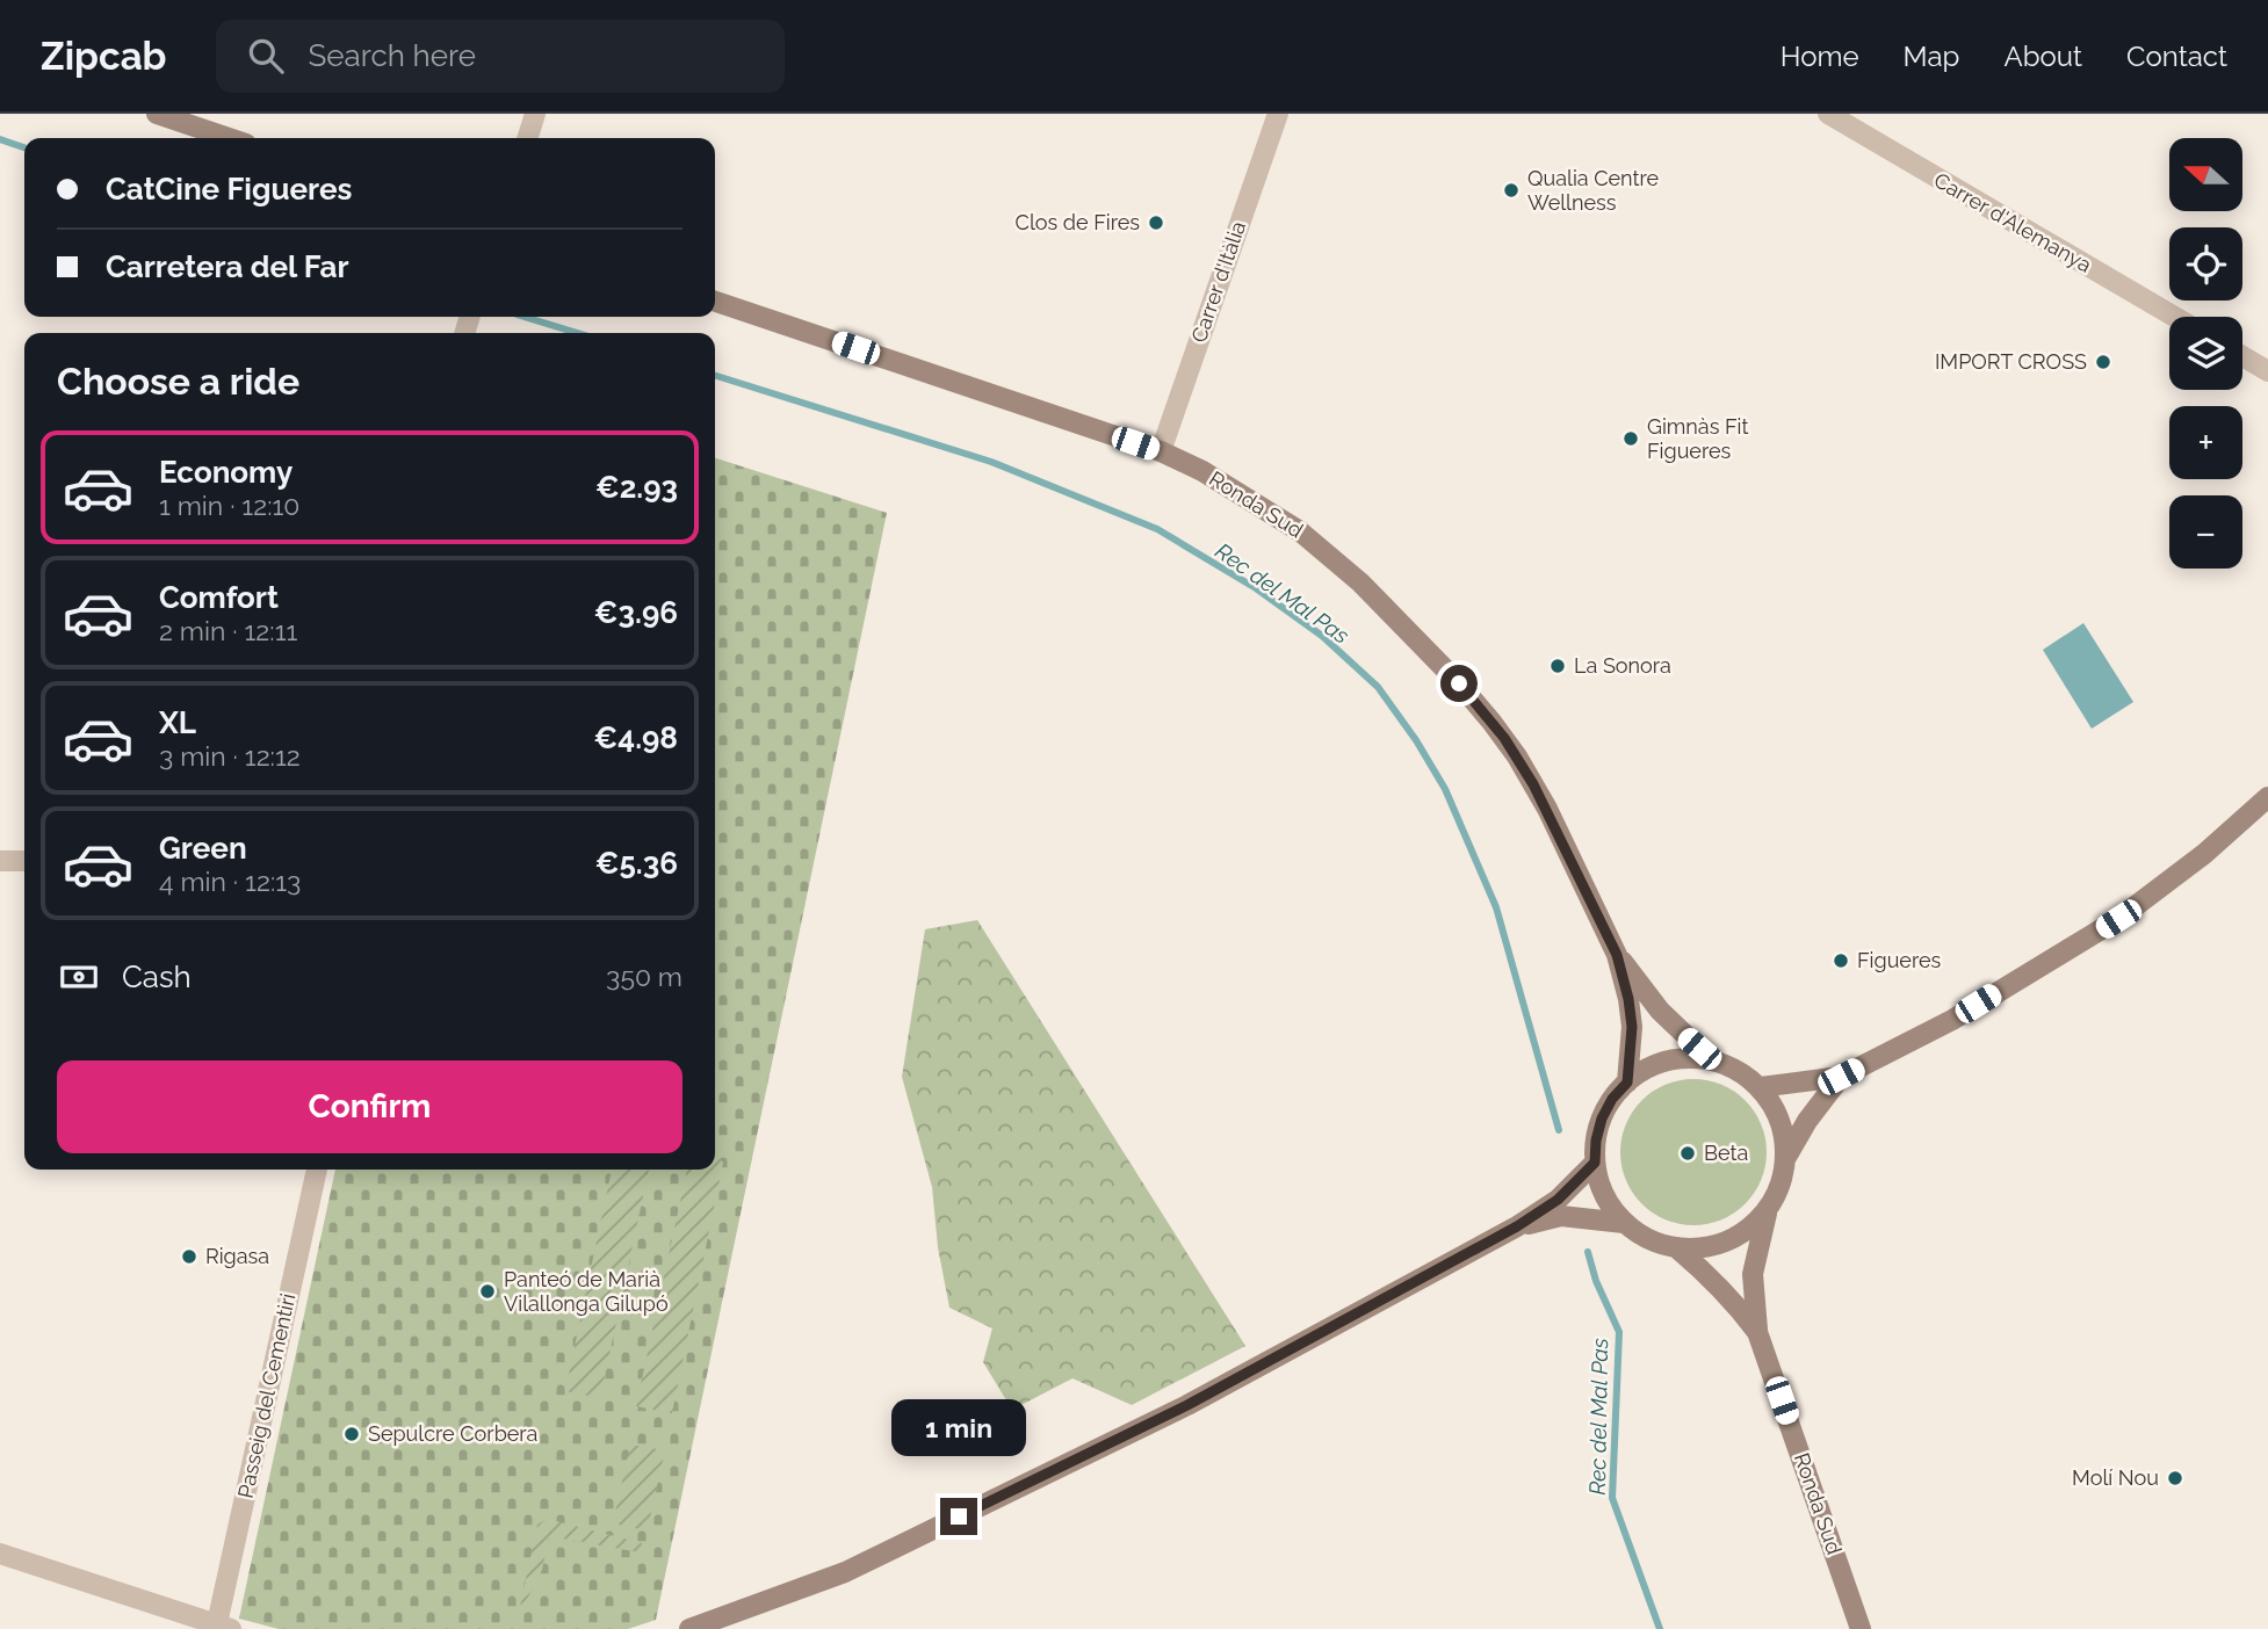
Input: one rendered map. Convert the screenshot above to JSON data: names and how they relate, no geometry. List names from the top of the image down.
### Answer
{
  "streets": {
    "main road": ["Ronda Sud"],
    "street": ["Carrer d'Alemanya", "Carrer d'Itàlia", "Passeig del Cementiri"]
  },
  "crossings": [
    ["Carrer d'Itàlia", "Ronda Sud"]
  ],
  "water": ["Rec del Mal Pas"],
  "places": [
    "Qualia Centre Wellness",
    "Clos de Fires",
    "IMPORT CROSS",
    "Gimnàs Fit Figueres",
    "La Sonora",
    "Figueres",
    "Beta",
    "Rigasa",
    "Panteó de Marià Vilallonga Gilupó",
    "Sepulcre Corbera",
    "Molí Nou"
  ],
  "north": "left",
  "page": {
    "header": "Zipcab",
    "search": "Search here",
    "nav": [
      "Home",
      "Map",
      "About",
      "Contact"
    ],
    "map_buttons": ["+", "−"],
    "banner": ["CatCine Figueres", "Carretera del Far"],
    "heading": "Choose a ride",
    "list": [
      {
        "name": "Economy",
        "note": "1 min · 12:10",
        "value": "€2.93"
      },
      {
        "name": "Comfort",
        "note": "2 min · 12:11",
        "value": "€3.96"
      },
      {
        "name": "XL",
        "note": "3 min · 12:12",
        "value": "€4.98"
      },
      {
        "name": "Green",
        "note": "4 min · 12:13",
        "value": "€5.36"
      }
    ],
    "pay": ["Cash", "350 m"],
    "buttons": "Confirm",
    "bubble": "1 min"
  }
}
